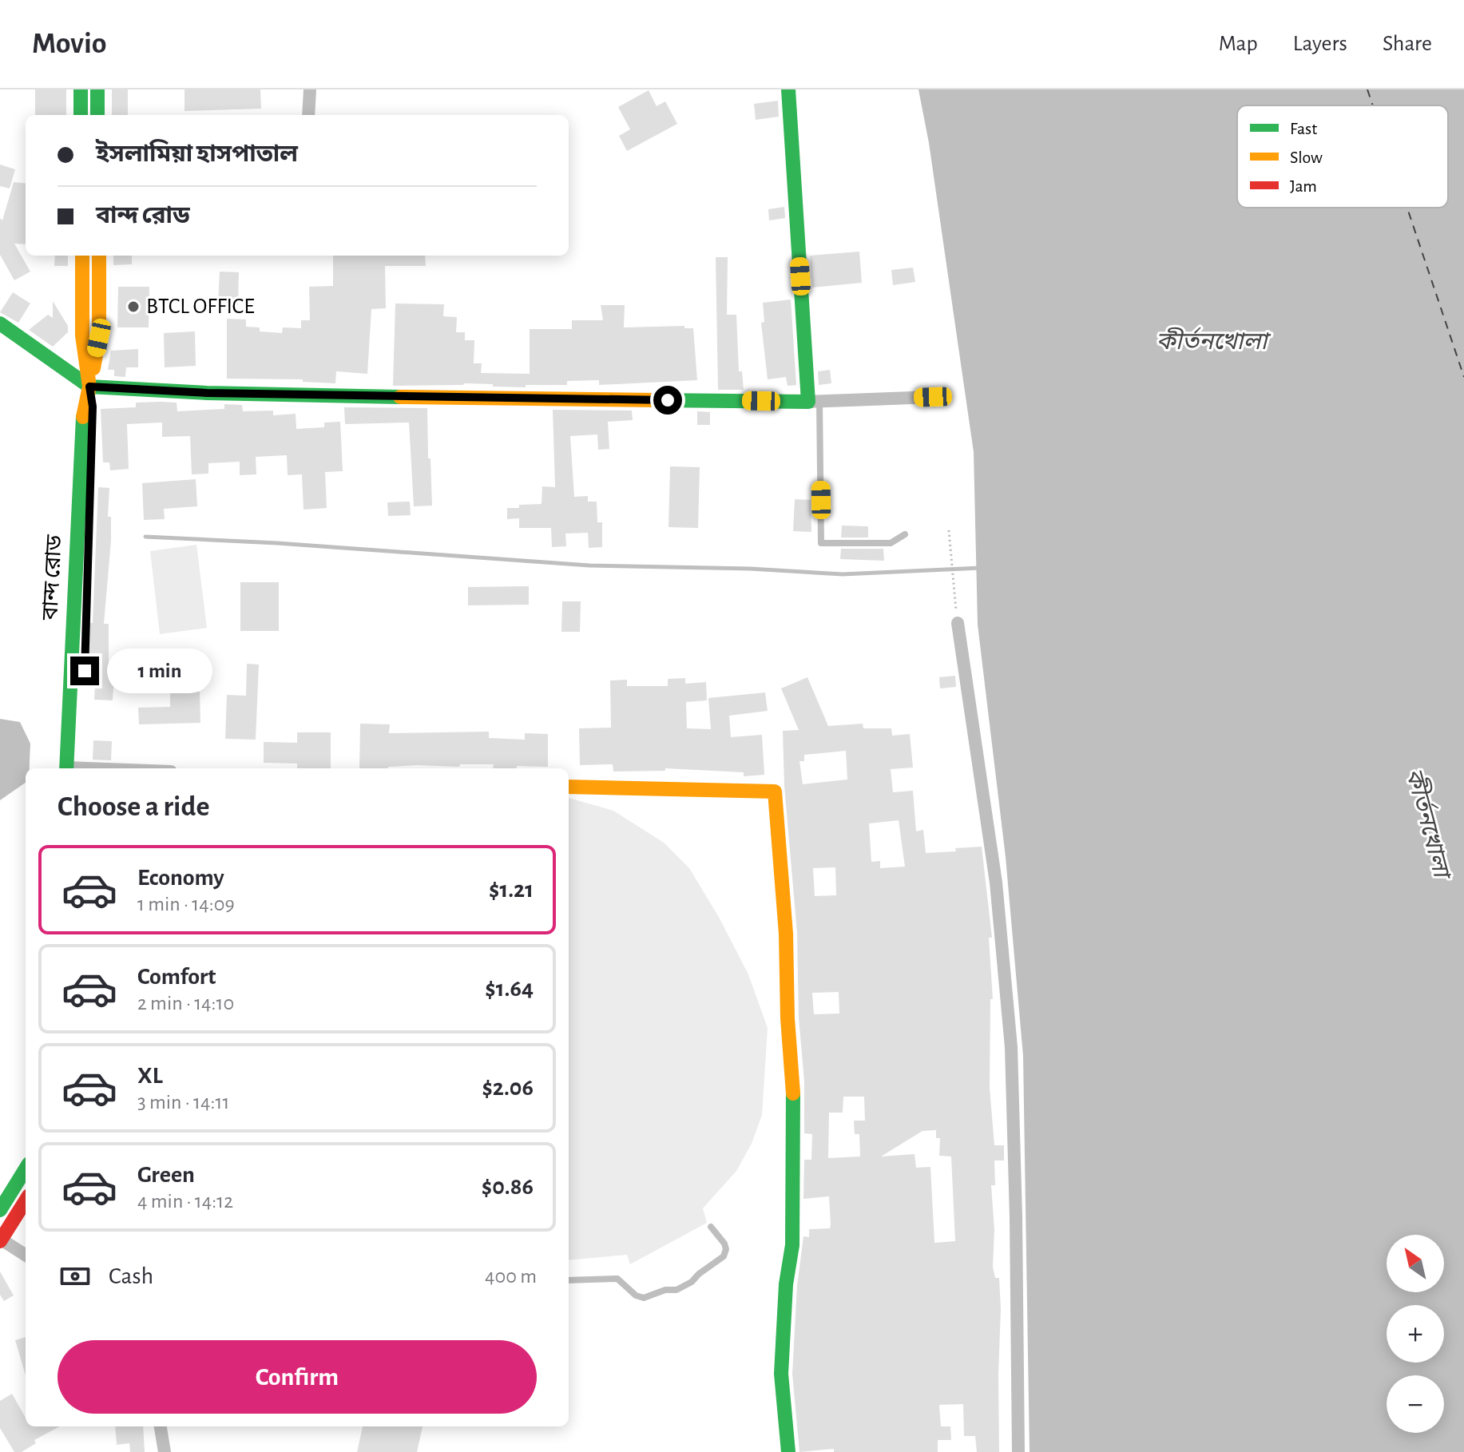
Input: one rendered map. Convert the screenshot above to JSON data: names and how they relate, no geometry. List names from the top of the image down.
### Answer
{
  "streets": {
    "main road": ["বান্দ রোড"]
  },
  "water": ["কীর্তনখোলা"],
  "places": ["BTCL OFFICE"],
  "legend": ["Fast", "Slow", "Jam"],
  "north": "top left",
  "page": {
    "header": "Movio",
    "nav": ["Map", "Layers", "Share"],
    "banner": ["ইসলামিয়া হাসপাতাল", "বান্দ রোড"],
    "bubble": "1 min",
    "heading": "Choose a ride",
    "list": [
      {
        "name": "Economy",
        "note": "1 min · 14:09",
        "value": "$1.21"
      },
      {
        "name": "Comfort",
        "note": "2 min · 14:10",
        "value": "$1.64"
      },
      {
        "name": "XL",
        "note": "3 min · 14:11",
        "value": "$2.06"
      },
      {
        "name": "Green",
        "note": "4 min · 14:12",
        "value": "$0.86"
      }
    ],
    "map_buttons": ["+", "−"],
    "pay": ["Cash", "400 m"],
    "buttons": "Confirm"
  }
}
